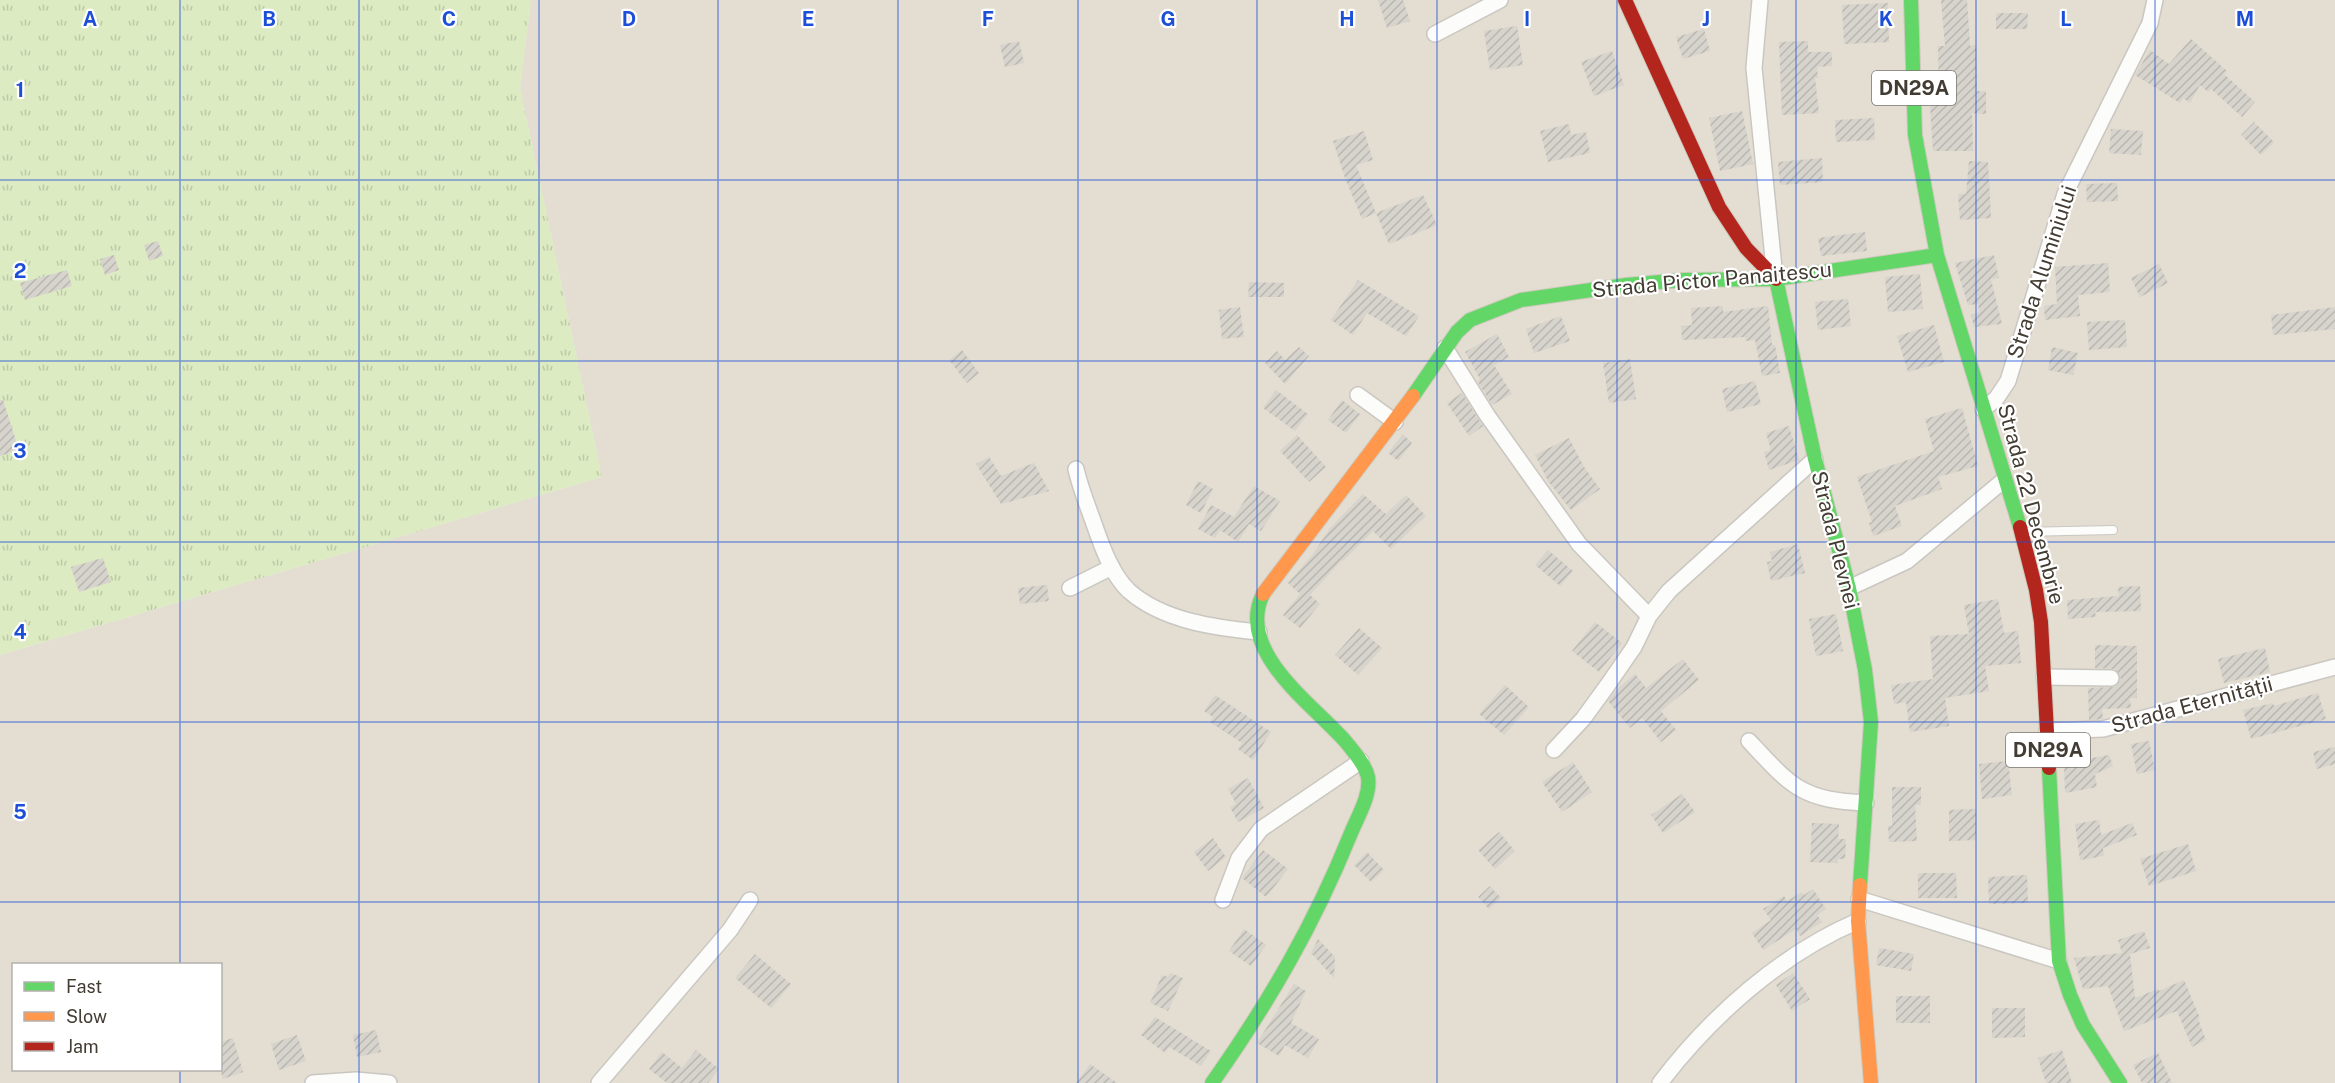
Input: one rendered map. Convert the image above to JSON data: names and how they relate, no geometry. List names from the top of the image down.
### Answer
{
  "streets": {
    "street": [
      "DN29A",
      "Strada Aluminiului",
      "Strada Pictor Panaitescu",
      "Strada 22 Decembrie",
      "Strada Plevnei",
      "Strada Eternității"
    ]
  },
  "crossings": [
    ["Strada Aluminiului", "Strada 22 Decembrie"],
    ["Strada Pictor Panaitescu", "Strada 22 Decembrie"],
    ["Strada Pictor Panaitescu", "Strada Plevnei"],
    ["Strada 22 Decembrie", "Strada Eternității"]
  ],
  "legend": ["Fast", "Slow", "Jam"],
  "grid": {
    "columns": [
      "A",
      "B",
      "C",
      "D",
      "E",
      "F",
      "G",
      "H",
      "I",
      "J",
      "K",
      "L",
      "M"
    ],
    "rows": [
      "1",
      "2",
      "3",
      "4",
      "5"
    ]
  }
}
